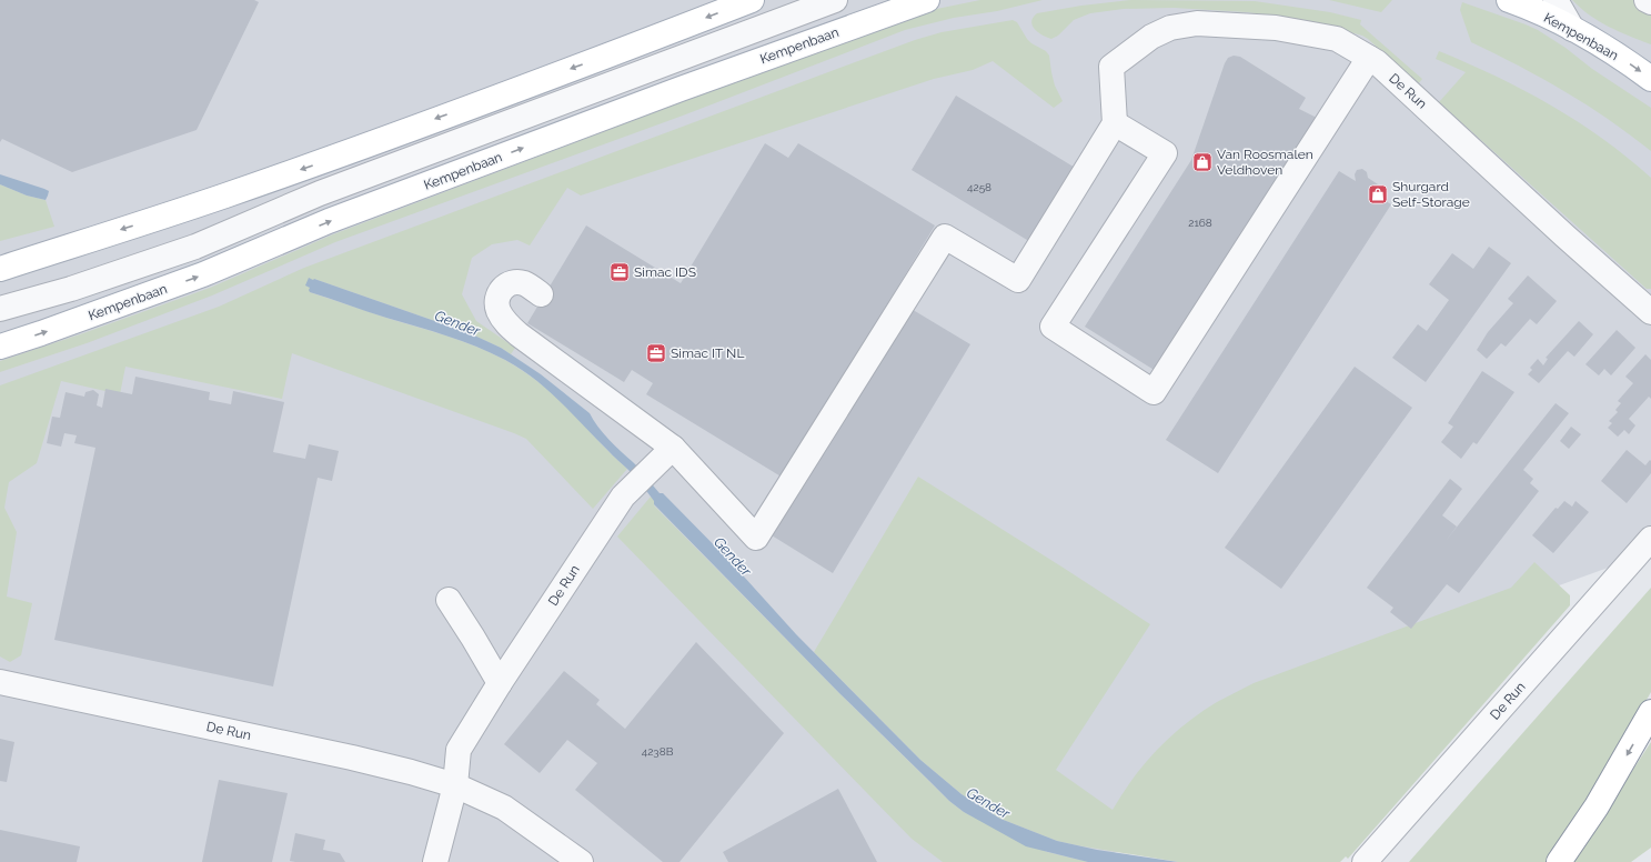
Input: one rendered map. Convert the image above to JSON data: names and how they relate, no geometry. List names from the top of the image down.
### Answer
{
  "streets": {
    "main road": ["Kempenbaan"],
    "street": ["De Run"]
  },
  "water": ["Gender"],
  "places": {
    "shop": ["Van Roosmalen Veldhoven", "Shurgard Self-Storage"],
    "office": ["Simac IDS", "Simac IT NL"]
  },
  "house_numbers": ["4258", "2168", "4238B"]
}
